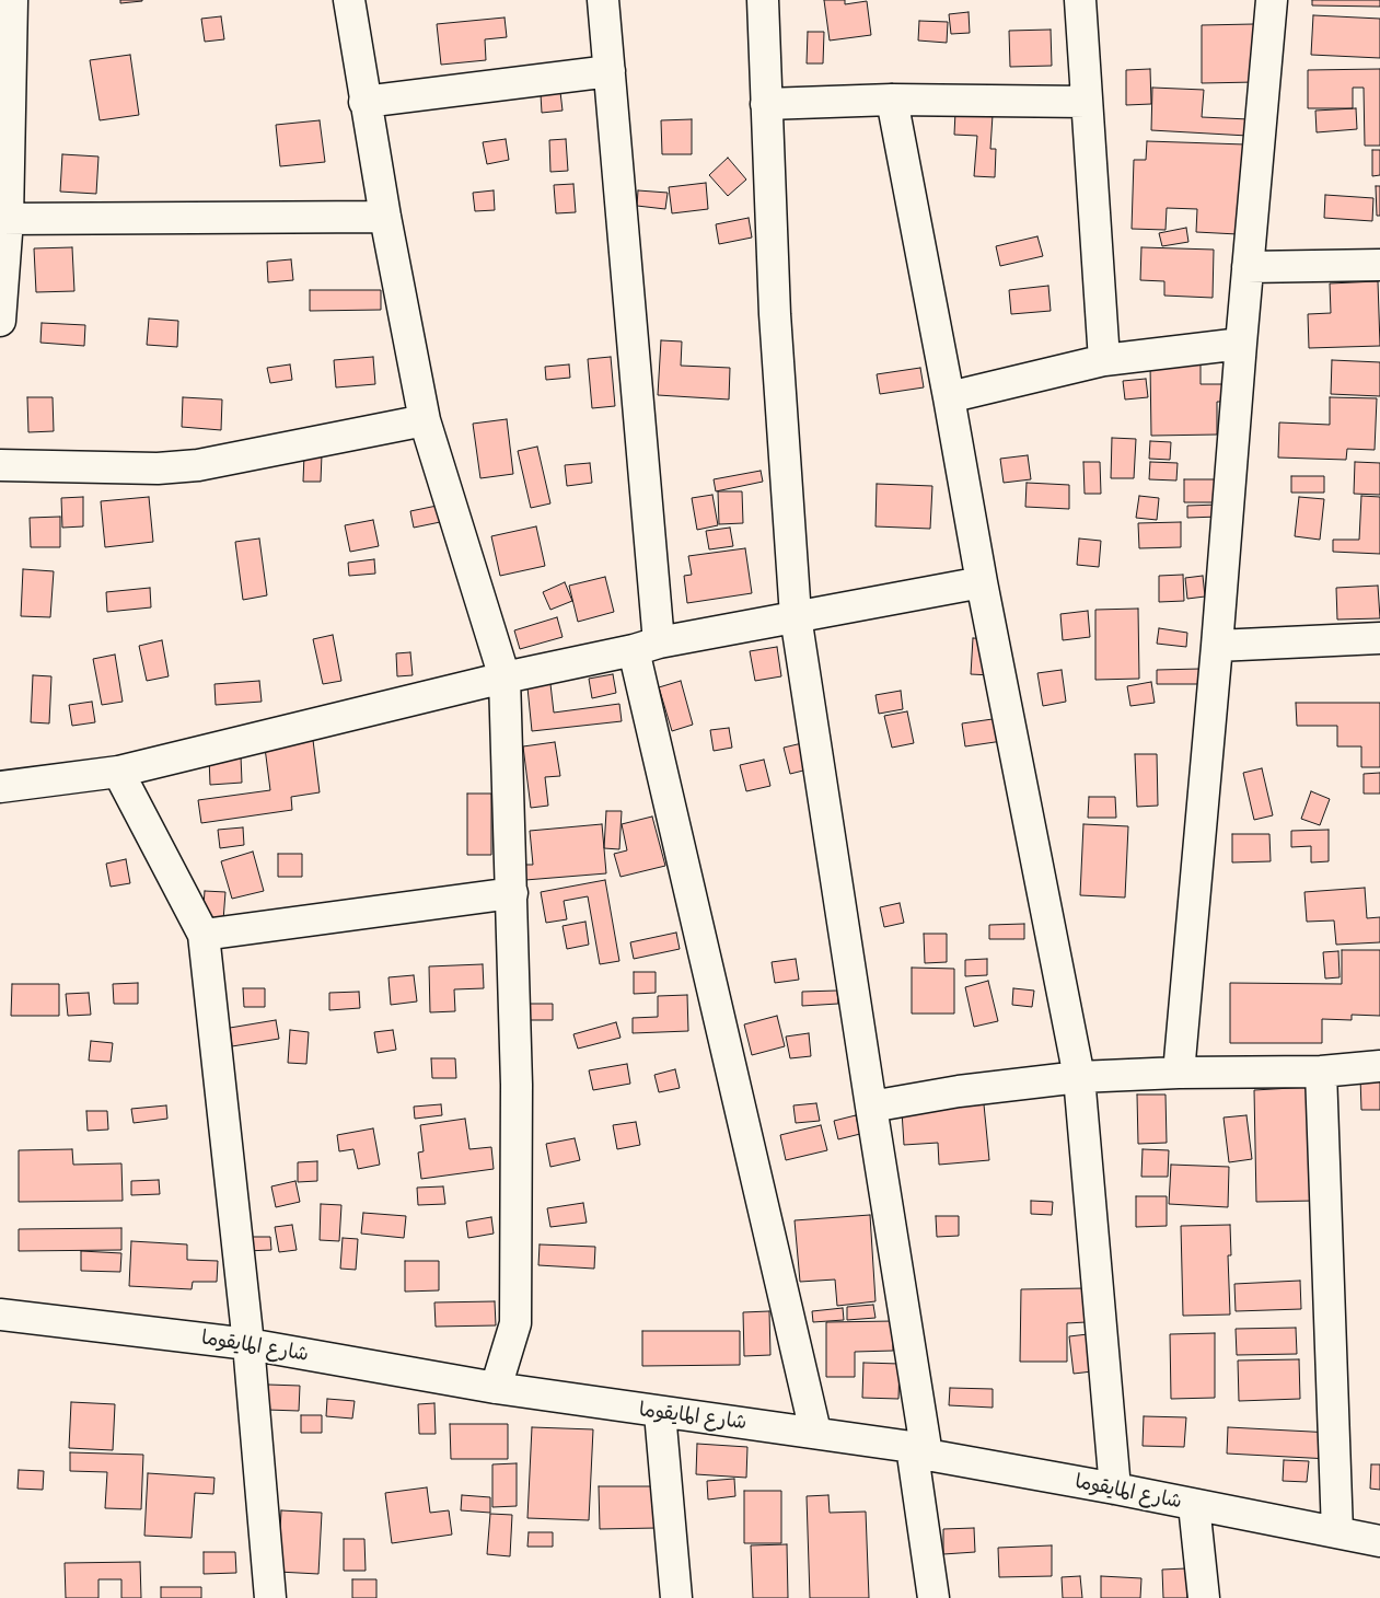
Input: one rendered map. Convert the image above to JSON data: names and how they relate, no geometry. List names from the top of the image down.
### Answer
{
  "streets": {
    "street": ["شارع المايقوما"]
  }
}
